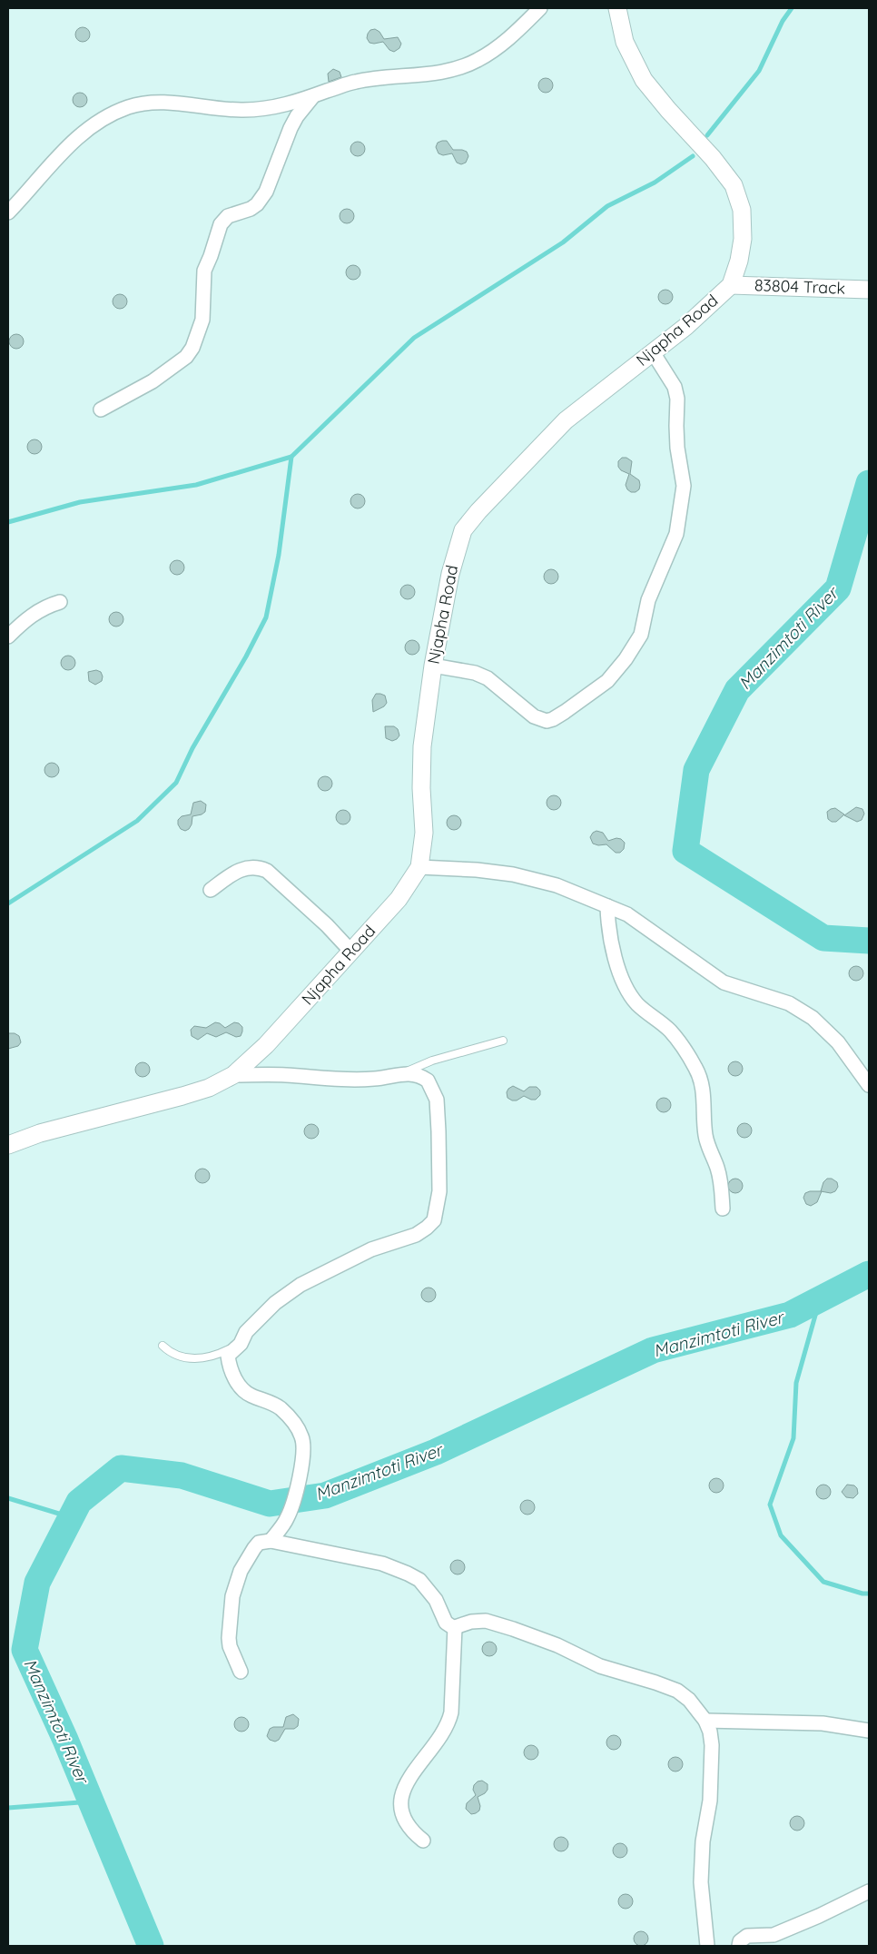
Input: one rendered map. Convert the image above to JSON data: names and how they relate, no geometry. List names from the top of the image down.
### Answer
{
  "streets": {
    "street": ["83804 Track", "Njapha Road"]
  },
  "crossings": [
    ["83804 Track", "Njapha Road"]
  ],
  "water": ["Manzimtoti River"]
}
